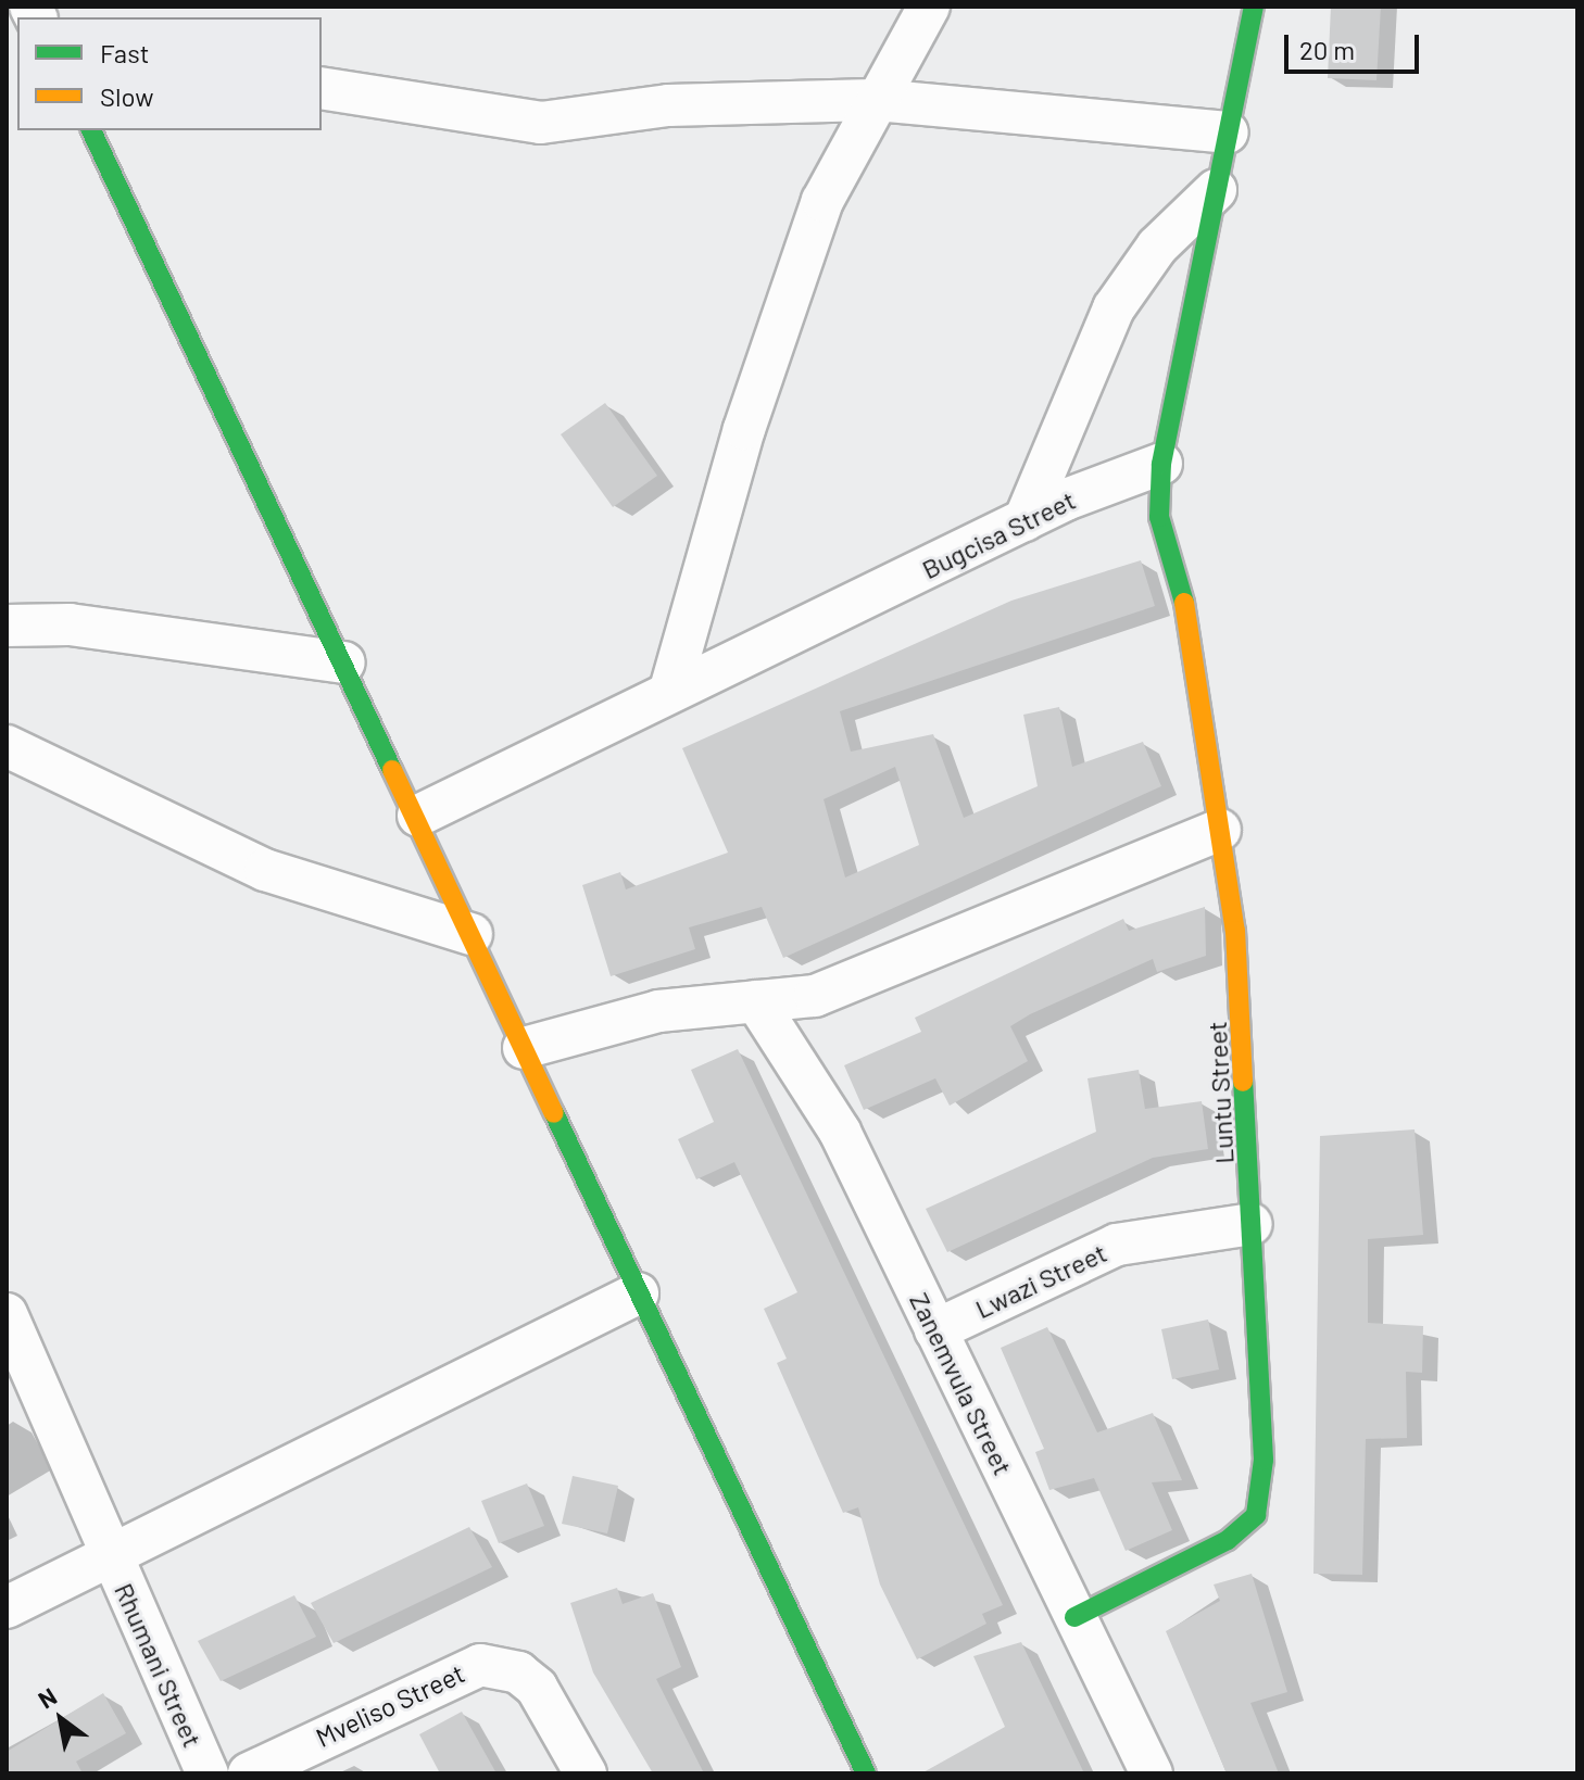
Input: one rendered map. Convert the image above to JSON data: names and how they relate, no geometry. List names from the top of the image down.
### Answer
{
  "streets": {
    "street": [
      "Bugcisa Street",
      "Luntu Street",
      "Lwazi Street",
      "Zanemvula Street",
      "Rhumani Street",
      "Mveliso Street"
    ]
  },
  "crossings": [
    ["Bugcisa Street", "Luntu Street"],
    ["Luntu Street", "Lwazi Street"],
    ["Luntu Street", "Zanemvula Street"],
    ["Lwazi Street", "Zanemvula Street"]
  ],
  "legend": ["Fast", "Slow"],
  "scale_bar": "20 m",
  "north": "top left"
}
